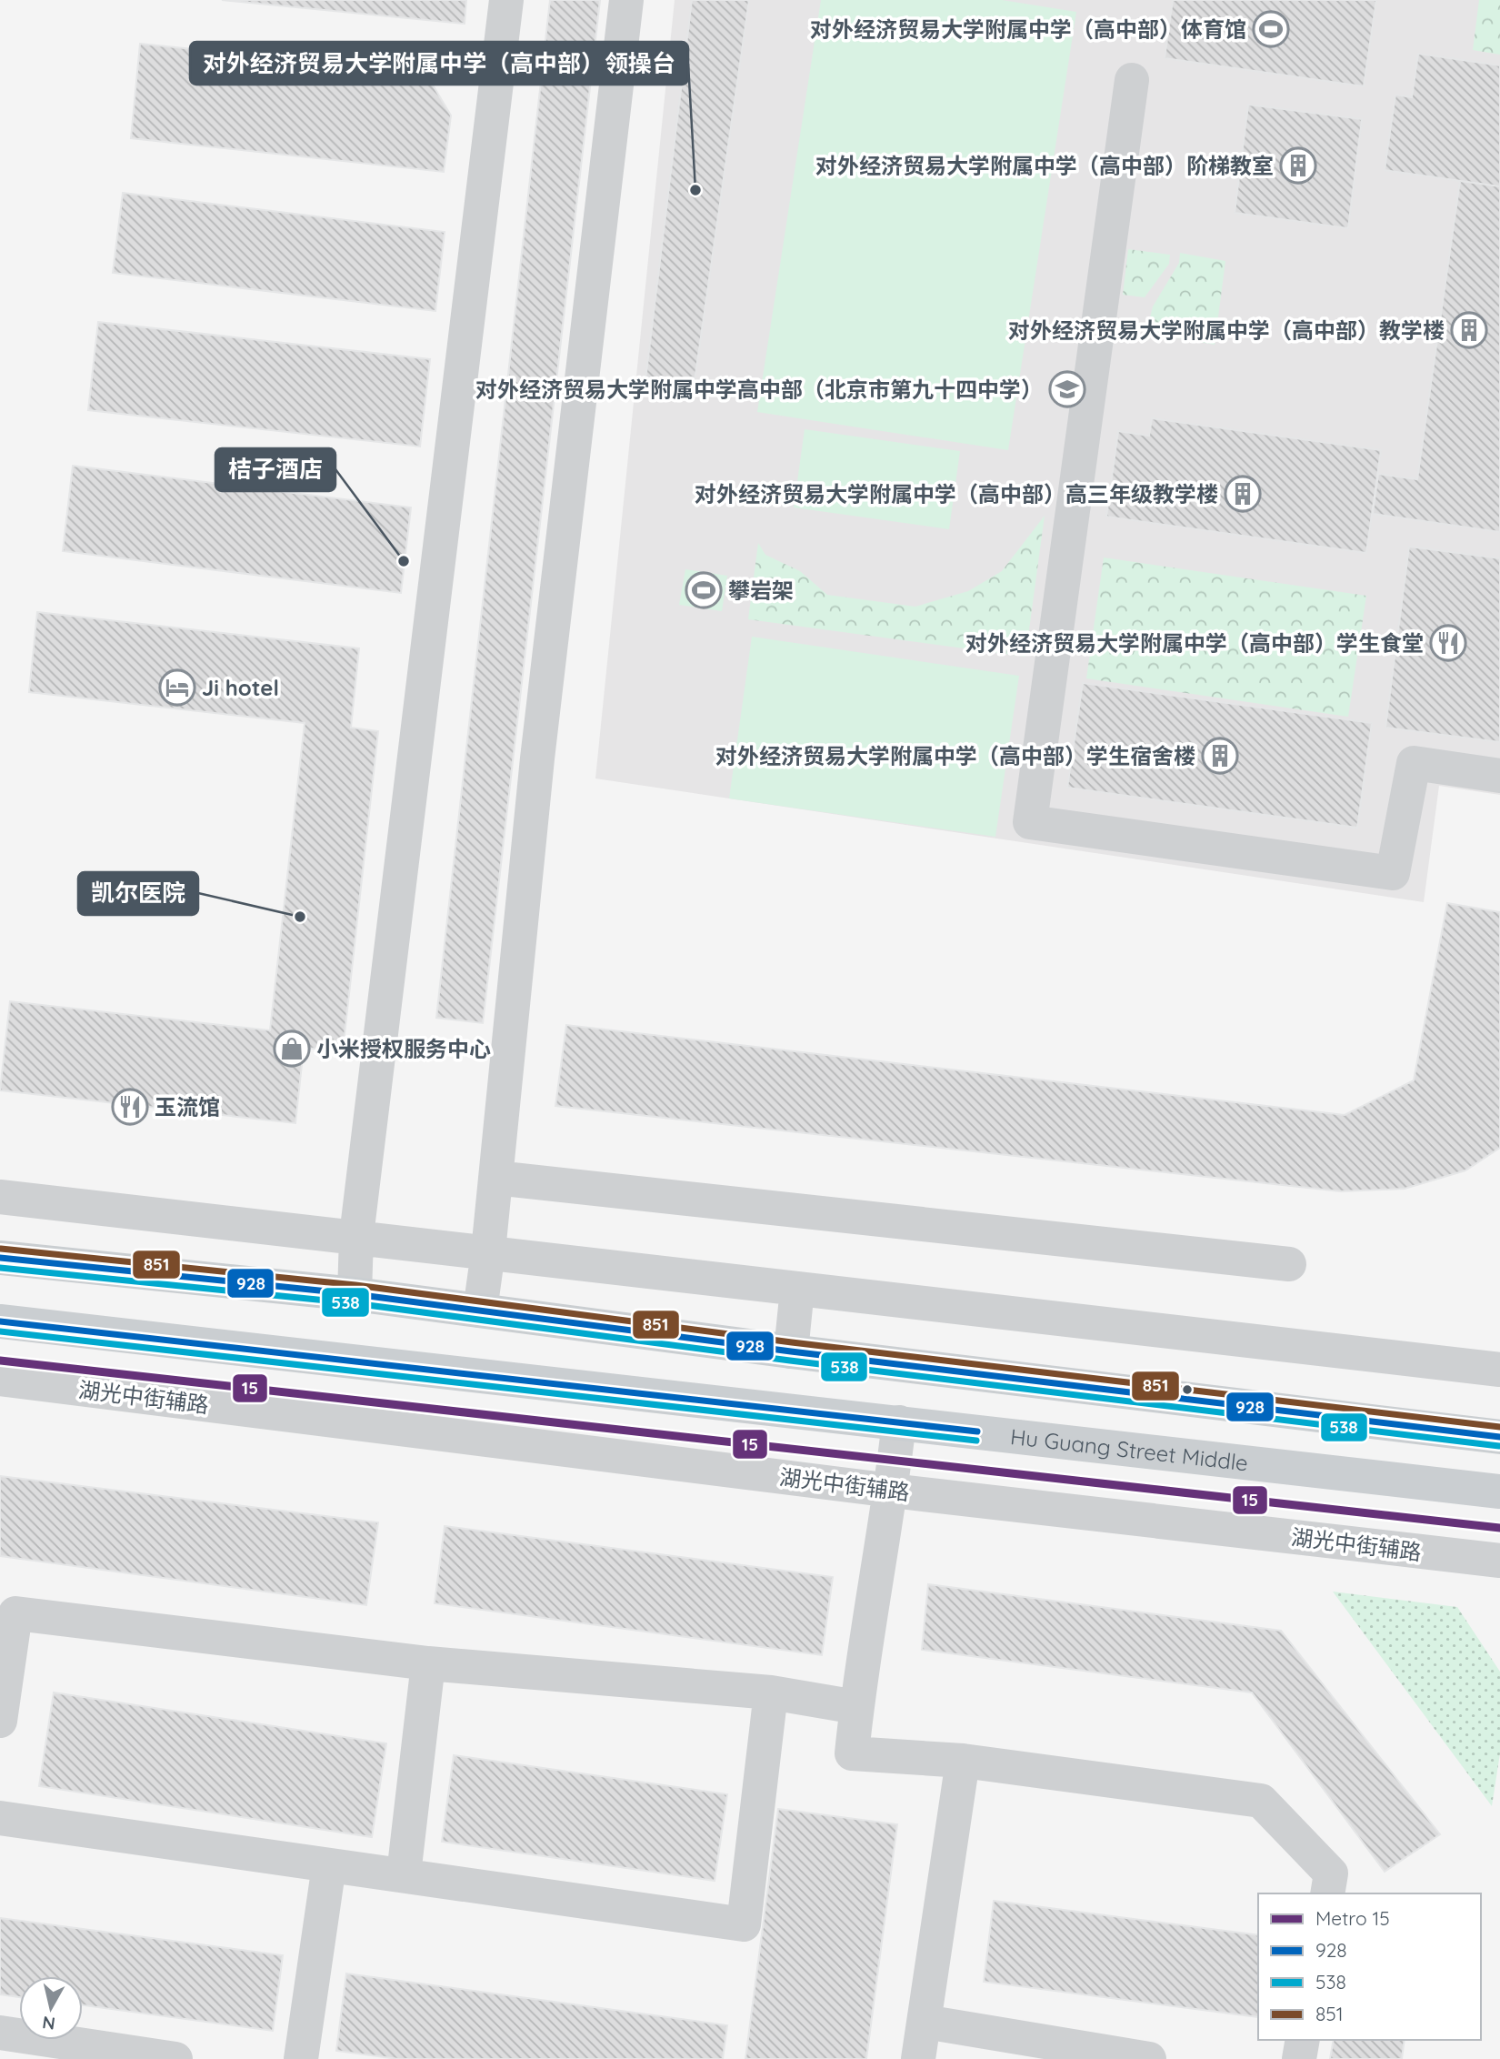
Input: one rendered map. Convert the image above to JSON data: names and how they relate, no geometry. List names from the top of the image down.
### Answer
{
  "streets": {
    "main road": ["Hu Guang Street Middle"],
    "street": ["湖光中街辅路"]
  },
  "places": {
    "sports": ["对外经济贸易大学附属中学（高中部）体育馆", "攀岩架"],
    "building": [
      "对外经济贸易大学附属中学（高中部）阶梯教室",
      "对外经济贸易大学附属中学（高中部）教学楼",
      "对外经济贸易大学附属中学（高中部）高三年级教学楼",
      "对外经济贸易大学附属中学（高中部）学生宿舍楼"
    ],
    "other": ["对外经济贸易大学附属中学（高中部）领操台", "桔子酒店", "凯尔医院"],
    "school or university": ["对外经济贸易大学附属中学高中部（北京市第九十四中学）"],
    "restaurant": ["对外经济贸易大学附属中学（高中部）学生食堂", "玉流馆"],
    "hotel": ["Ji hotel"],
    "shop": ["小米授权服务中心"]
  },
  "lines": [
    "transit line 851",
    "transit line 928",
    "transit line 538",
    "metro line 15"
  ],
  "legend": [
    "Metro 15",
    "928",
    "538",
    "851"
  ],
  "north": "bottom"
}
